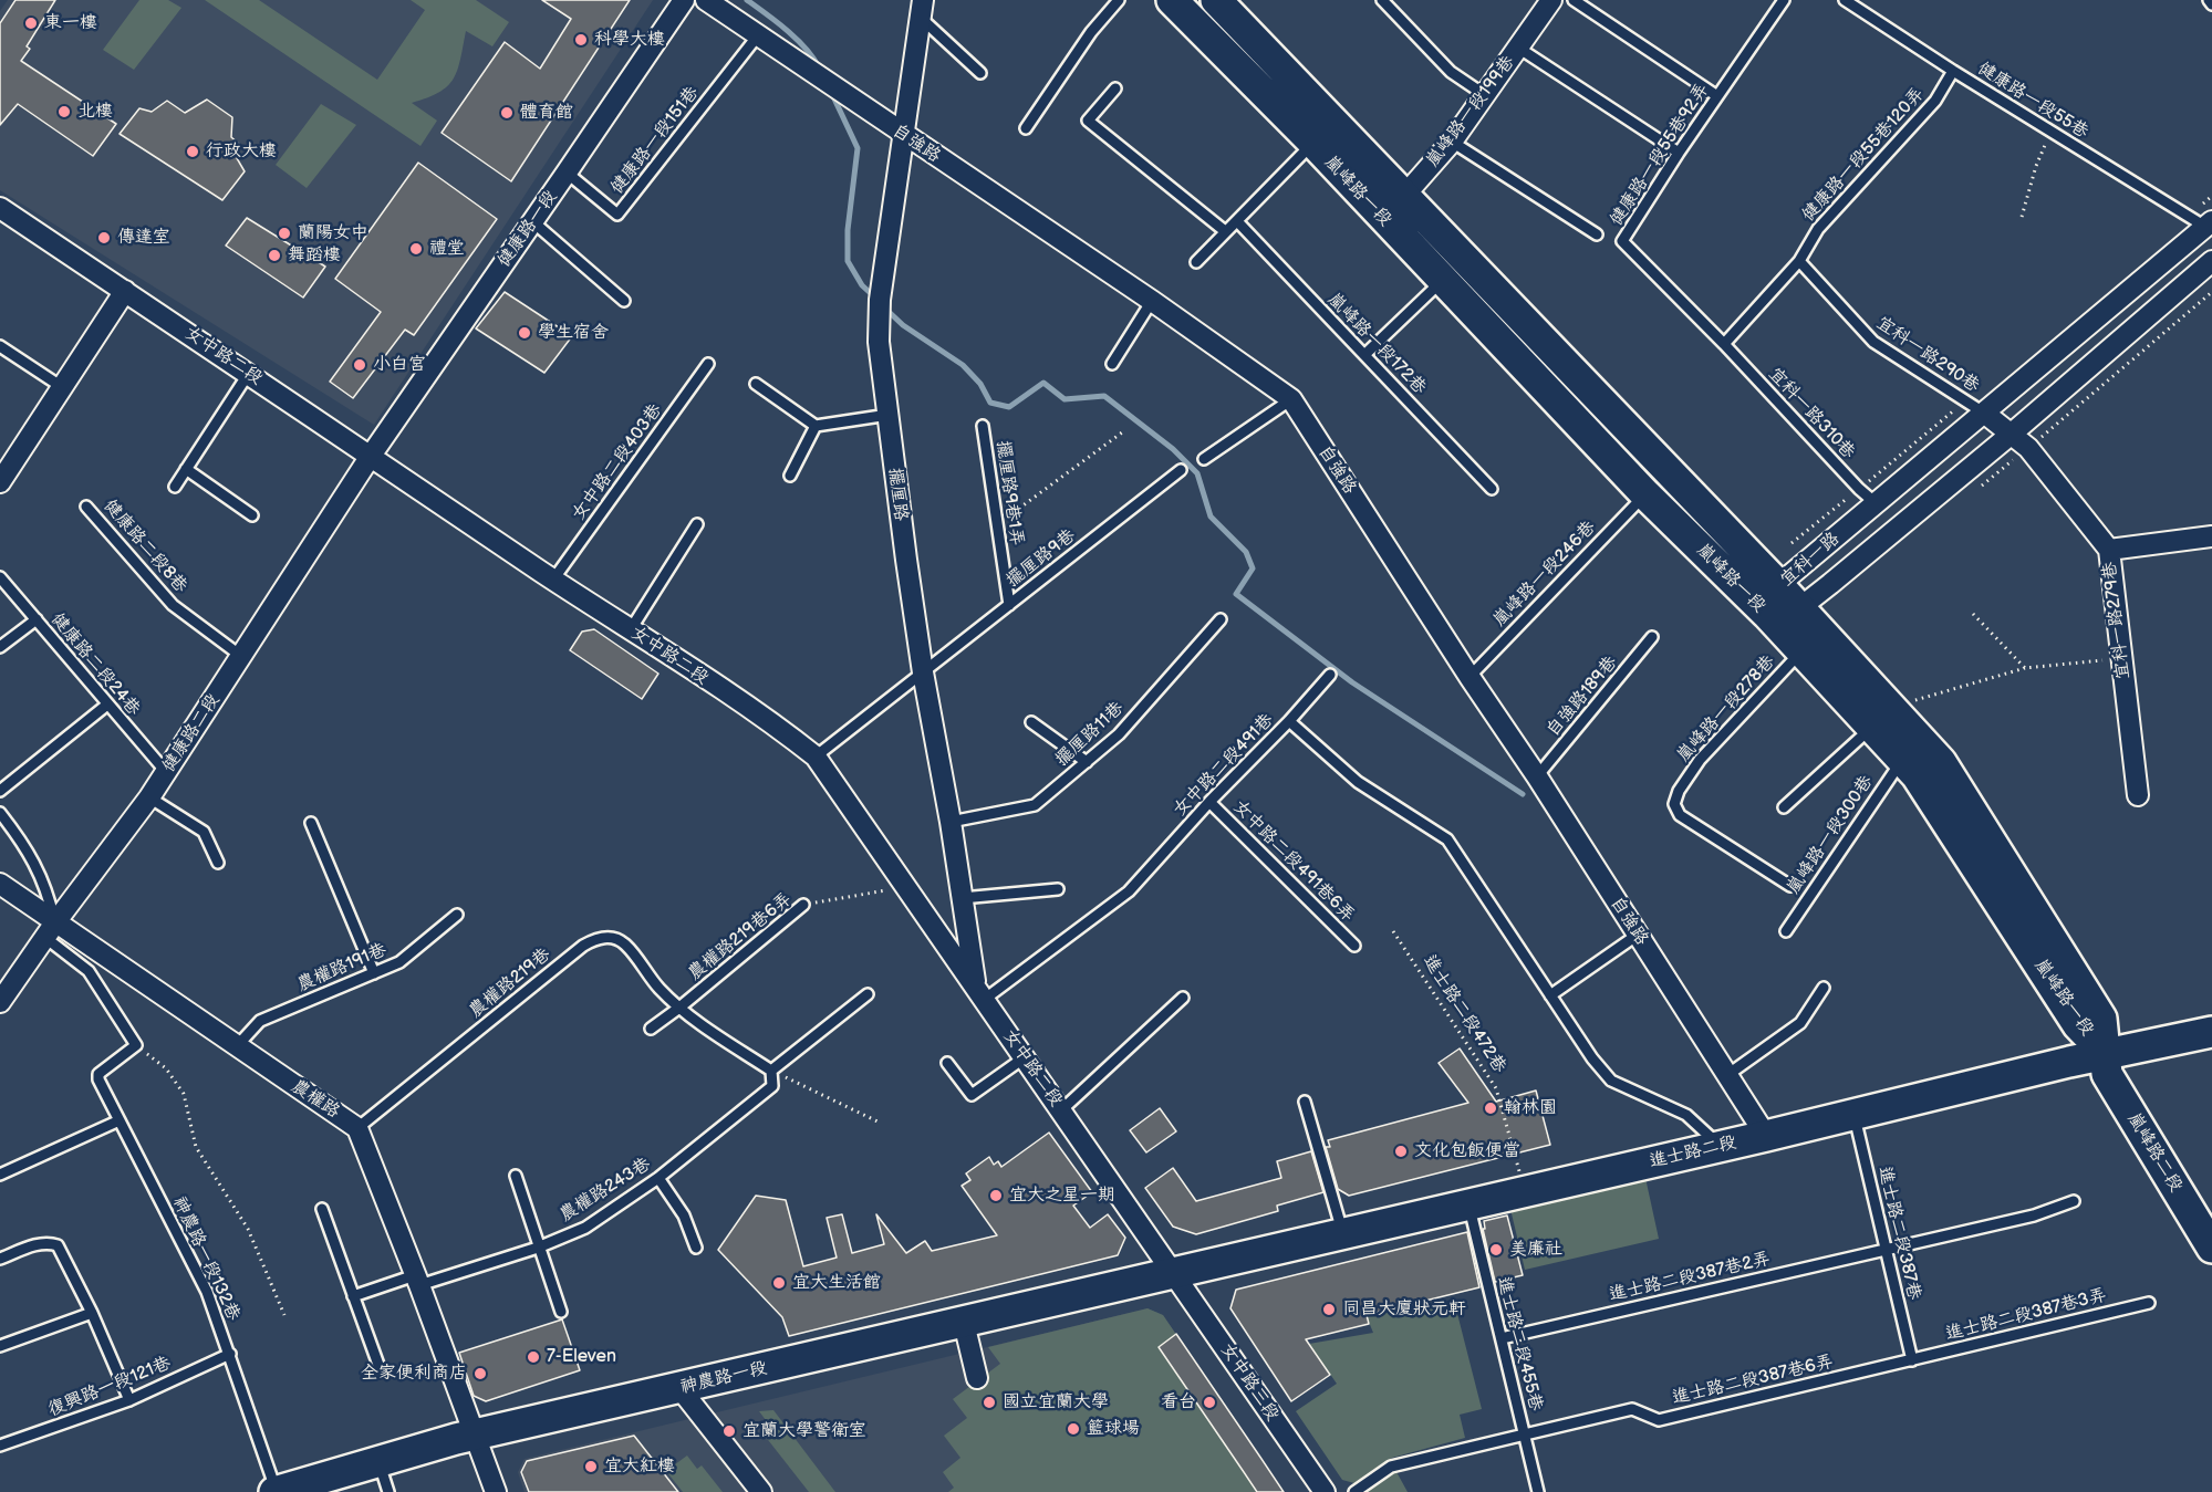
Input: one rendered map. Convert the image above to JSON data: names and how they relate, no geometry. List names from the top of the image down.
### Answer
{
  "streets": {
    "main road": [
      "嵐峰路一段",
      "進士路二段",
      "嵐峰路二段",
      "神農路一段"
    ],
    "street": [
      "嵐峰路一段199巷",
      "自強路",
      "健康路一段",
      "女中路二段",
      "擺厘路",
      "宜科一路",
      "宜科一路279巷",
      "健康路二段",
      "農權路",
      "女中路三段"
    ],
    "lane": [
      "健康路一段55巷",
      "健康路一段151巷",
      "健康路一段55巷92弄",
      "健康路一段55巷120弄",
      "嵐峰路一段172巷",
      "宜科一路290巷",
      "宜科一路310巷",
      "女中路二段403巷",
      "擺厘路9巷1弄",
      "健康路二段8巷",
      "擺厘路9巷",
      "嵐峰路一段246巷",
      "健康路二段24巷",
      "自強路189巷",
      "嵐峰路一段278巷",
      "擺厘路11巷",
      "女中路二段491巷",
      "嵐峰路一段300巷",
      "女中路二段491巷6弄",
      "農權路219巷6弄",
      "農權路191巷",
      "農權路219巷",
      "農權路243巷",
      "進士路二段387巷",
      "神農路一段132巷",
      "進士路二段387巷2弄",
      "進士路二段387巷3弄",
      "進士路二段455巷",
      "進士路二段387巷6弄",
      "復興路一段121巷"
    ],
    "path": ["進士路二段472巷"]
  },
  "crossings": [
    ["健康路一段55巷", "健康路一段55巷120弄"],
    ["健康路一段55巷", "宜科一路"],
    ["嵐峰路一段199巷", "嵐峰路一段"],
    ["健康路一段151巷", "自強路"],
    ["健康路一段151巷", "健康路一段"],
    ["自強路", "擺厘路"],
    ["自強路", "嵐峰路一段246巷"],
    ["自強路", "自強路189巷"],
    ["自強路", "進士路二段"],
    ["健康路一段55巷92弄", "健康路一段55巷120弄"],
    ["健康路一段55巷92弄", "宜科一路310巷"],
    ["健康路一段55巷120弄", "宜科一路290巷"],
    ["健康路一段55巷120弄", "宜科一路310巷"],
    ["嵐峰路一段", "宜科一路"],
    ["嵐峰路一段", "嵐峰路一段246巷"],
    ["嵐峰路一段", "嵐峰路一段278巷"],
    ["嵐峰路一段", "嵐峰路一段300巷"],
    ["嵐峰路一段", "進士路二段"],
    ["嵐峰路一段", "嵐峰路二段"],
    ["健康路一段", "女中路二段"],
    ["健康路一段", "健康路二段"],
    ["宜科一路290巷", "宜科一路"],
    ["宜科一路290巷", "宜科一路279巷"],
    ["女中路二段", "女中路二段403巷"],
    ["女中路二段", "擺厘路"],
    ["女中路二段", "擺厘路9巷"],
    ["女中路二段", "健康路二段"],
    ["女中路二段", "女中路二段491巷"],
    ["女中路二段", "農權路219巷6弄"],
    ["女中路二段", "進士路二段"],
    ["女中路二段", "神農路一段"],
    ["女中路二段", "女中路三段"],
    ["宜科一路310巷", "宜科一路"],
    ["擺厘路9巷1弄", "擺厘路9巷"],
    ["擺厘路", "擺厘路9巷"],
    ["擺厘路", "擺厘路11巷"],
    ["擺厘路", "女中路二段491巷"],
    ["健康路二段8巷", "健康路二段"],
    ["宜科一路", "宜科一路279巷"],
    ["健康路二段24巷", "健康路二段"],
    ["健康路二段", "農權路"],
    ["女中路二段491巷", "女中路二段491巷6弄"],
    ["女中路二段491巷", "進士路二段"],
    ["農權路219巷6弄", "農權路219巷"],
    ["農權路191巷", "農權路"],
    ["農權路219巷", "農權路"],
    ["進士路二段472巷", "進士路二段"],
    ["農權路", "農權路243巷"],
    ["農權路", "神農路一段"],
    ["進士路二段", "嵐峰路二段"],
    ["進士路二段", "進士路二段387巷"],
    ["進士路二段", "進士路二段455巷"],
    ["進士路二段", "神農路一段"],
    ["進士路二段", "女中路三段"],
    ["進士路二段387巷", "進士路二段387巷2弄"],
    ["進士路二段387巷", "進士路二段387巷3弄"],
    ["進士路二段387巷", "進士路二段387巷6弄"],
    ["神農路一段132巷", "神農路一段"],
    ["神農路一段132巷", "復興路一段121巷"],
    ["進士路二段387巷2弄", "進士路二段455巷"],
    ["進士路二段387巷3弄", "進士路二段387巷6弄"],
    ["進士路二段455巷", "進士路二段387巷6弄"],
    ["神農路一段", "女中路三段"]
  ],
  "places": [
    "東一樓",
    "科學大樓",
    "北樓",
    "體育館",
    "行政大樓",
    "蘭陽女中",
    "傳達室",
    "禮堂",
    "舞蹈樓",
    "學生宿舍",
    "小白宮",
    "翰林園",
    "文化包飯便當",
    "宜大之星一期",
    "美廉社",
    "宜大生活館",
    "同昌大廈狀元軒",
    "7-Eleven",
    "全家便利商店",
    "國立宜蘭大學",
    "看台",
    "籃球場",
    "宜蘭大學警衛室",
    "宜大紅樓"
  ]
}
